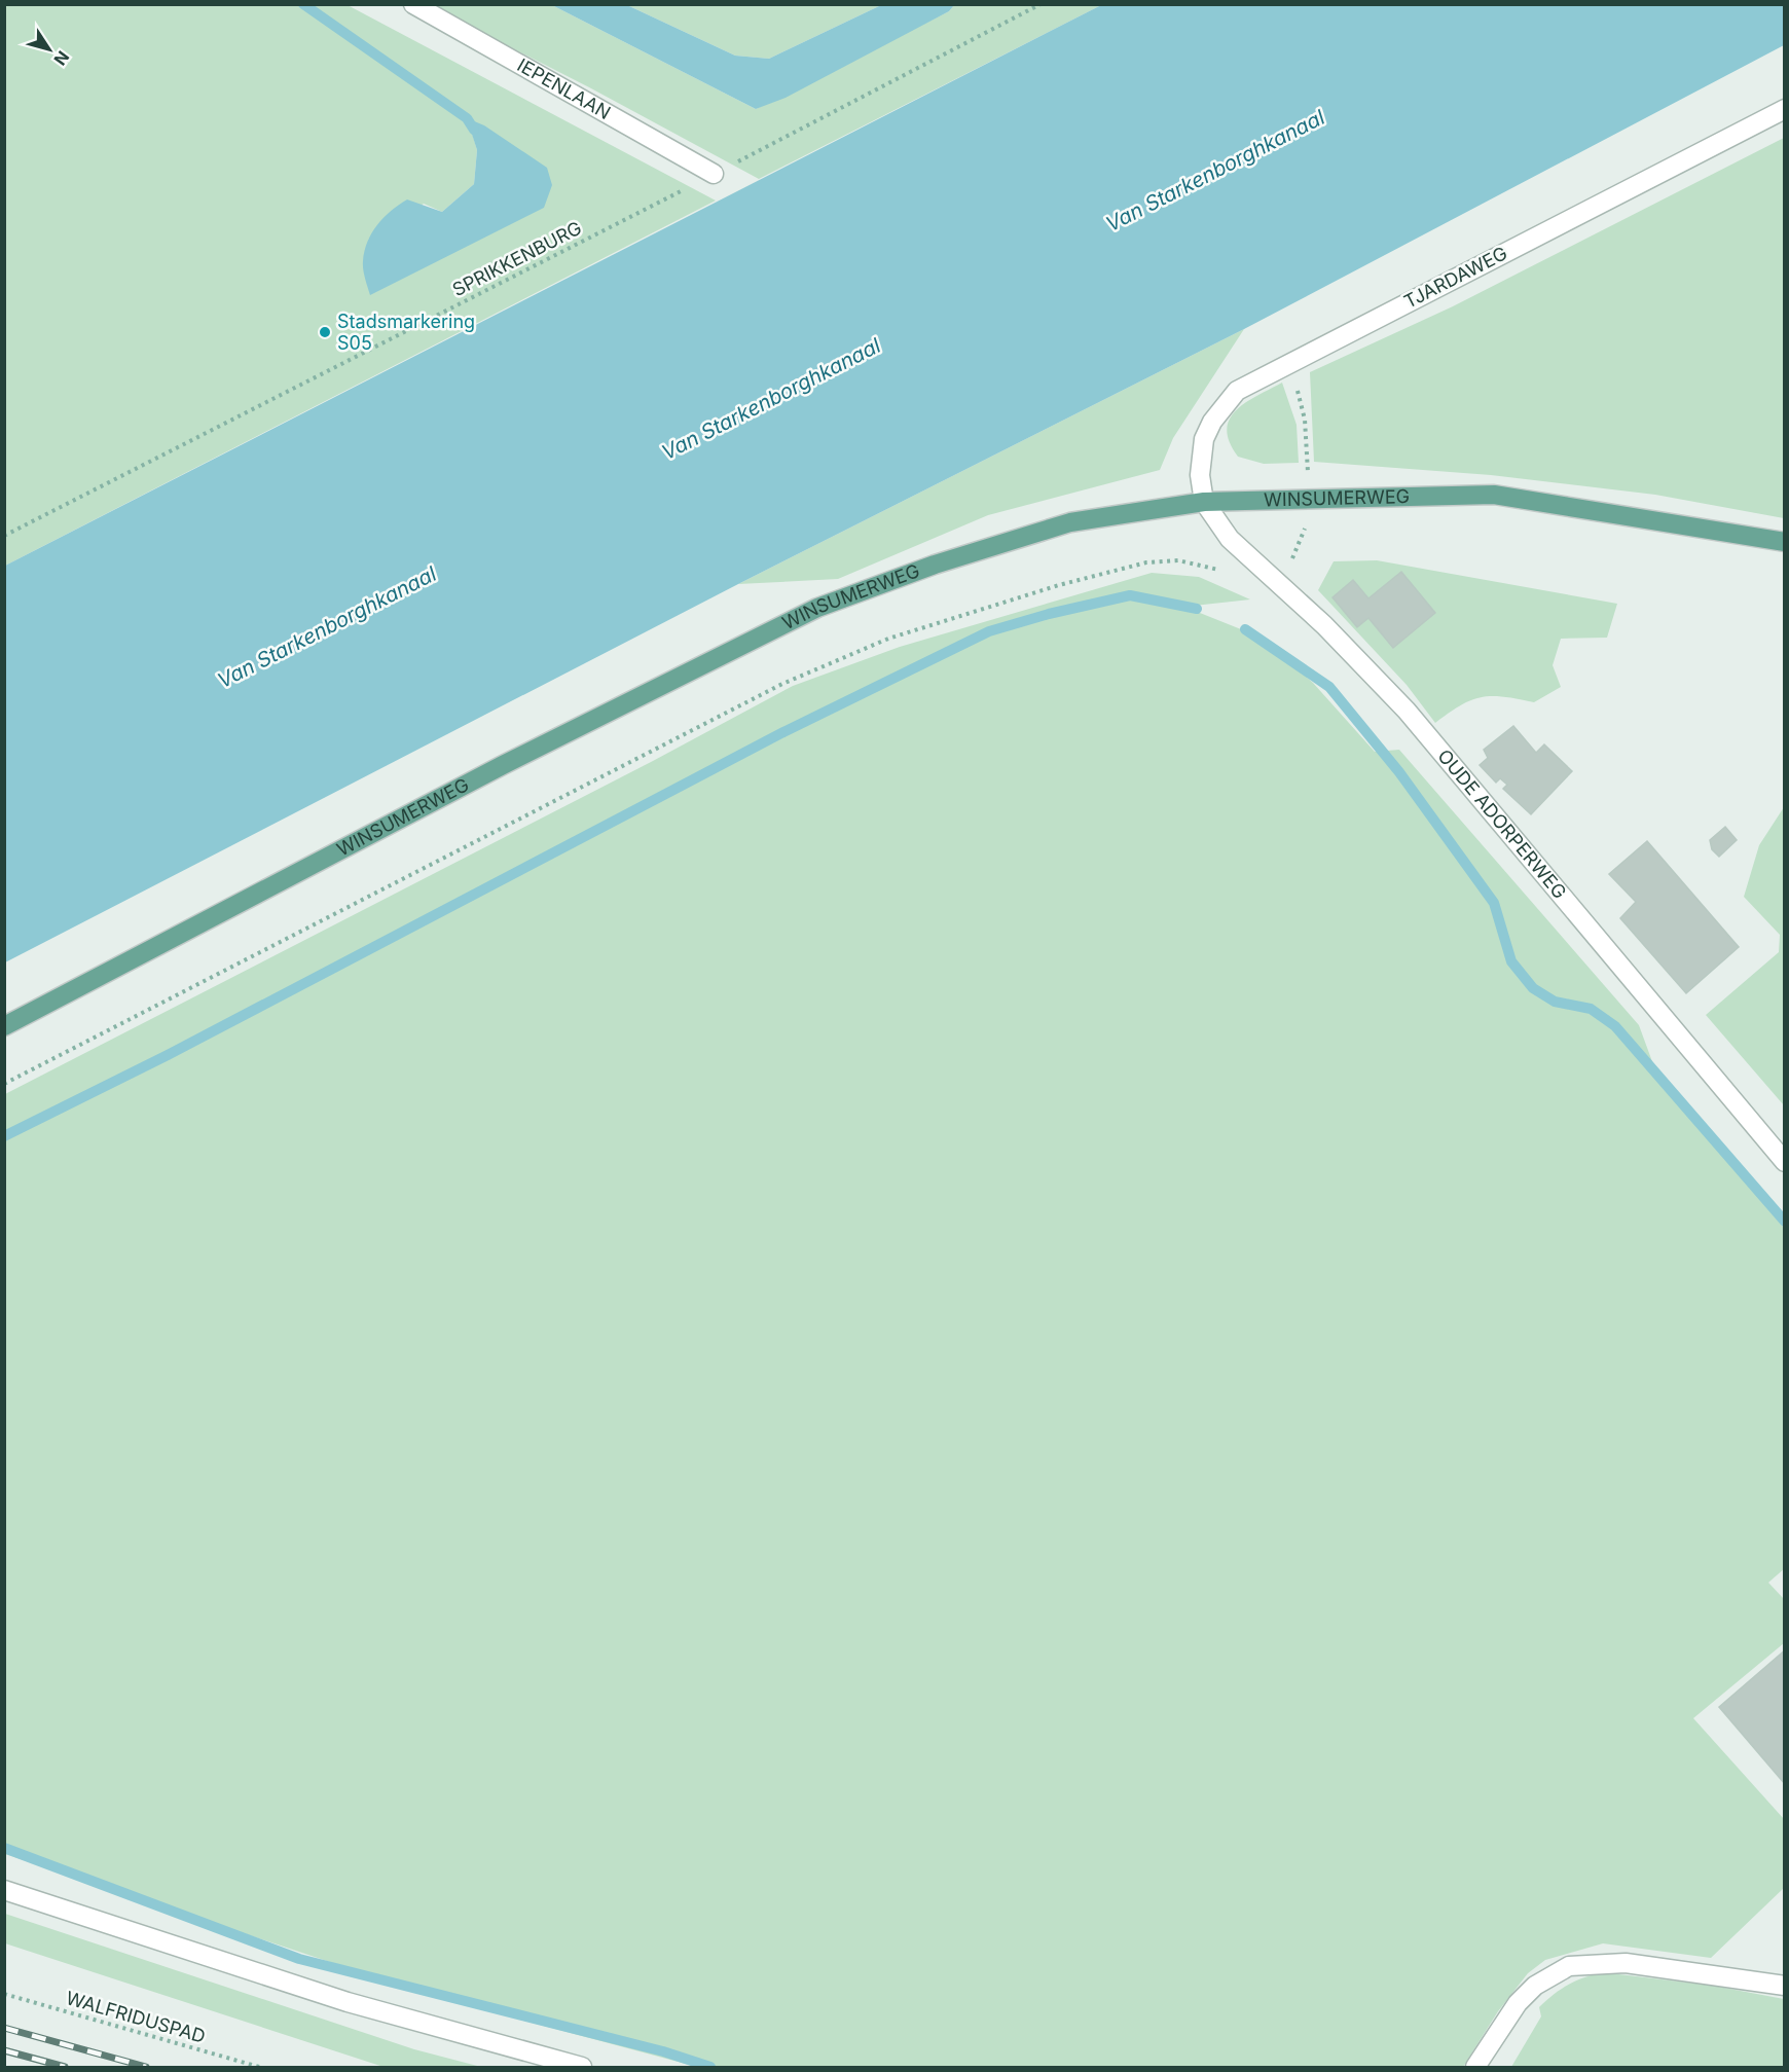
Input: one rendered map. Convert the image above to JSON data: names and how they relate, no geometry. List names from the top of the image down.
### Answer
{
  "streets": {
    "main road": ["WINSUMERWEG"],
    "street": ["IEPENLAAN", "TJARDAWEG", "OUDE ADORPERWEG"],
    "path": ["SPRIKKENBURG", "WALFRIDUSPAD"]
  },
  "crossings": [
    ["IEPENLAAN", "SPRIKKENBURG"],
    ["TJARDAWEG", "WINSUMERWEG"],
    ["TJARDAWEG", "OUDE ADORPERWEG"],
    ["WINSUMERWEG", "OUDE ADORPERWEG"]
  ],
  "water": ["Van Starkenborghkanaal"],
  "places": ["Stadsmarkering S05"],
  "north": "bottom right"
}
